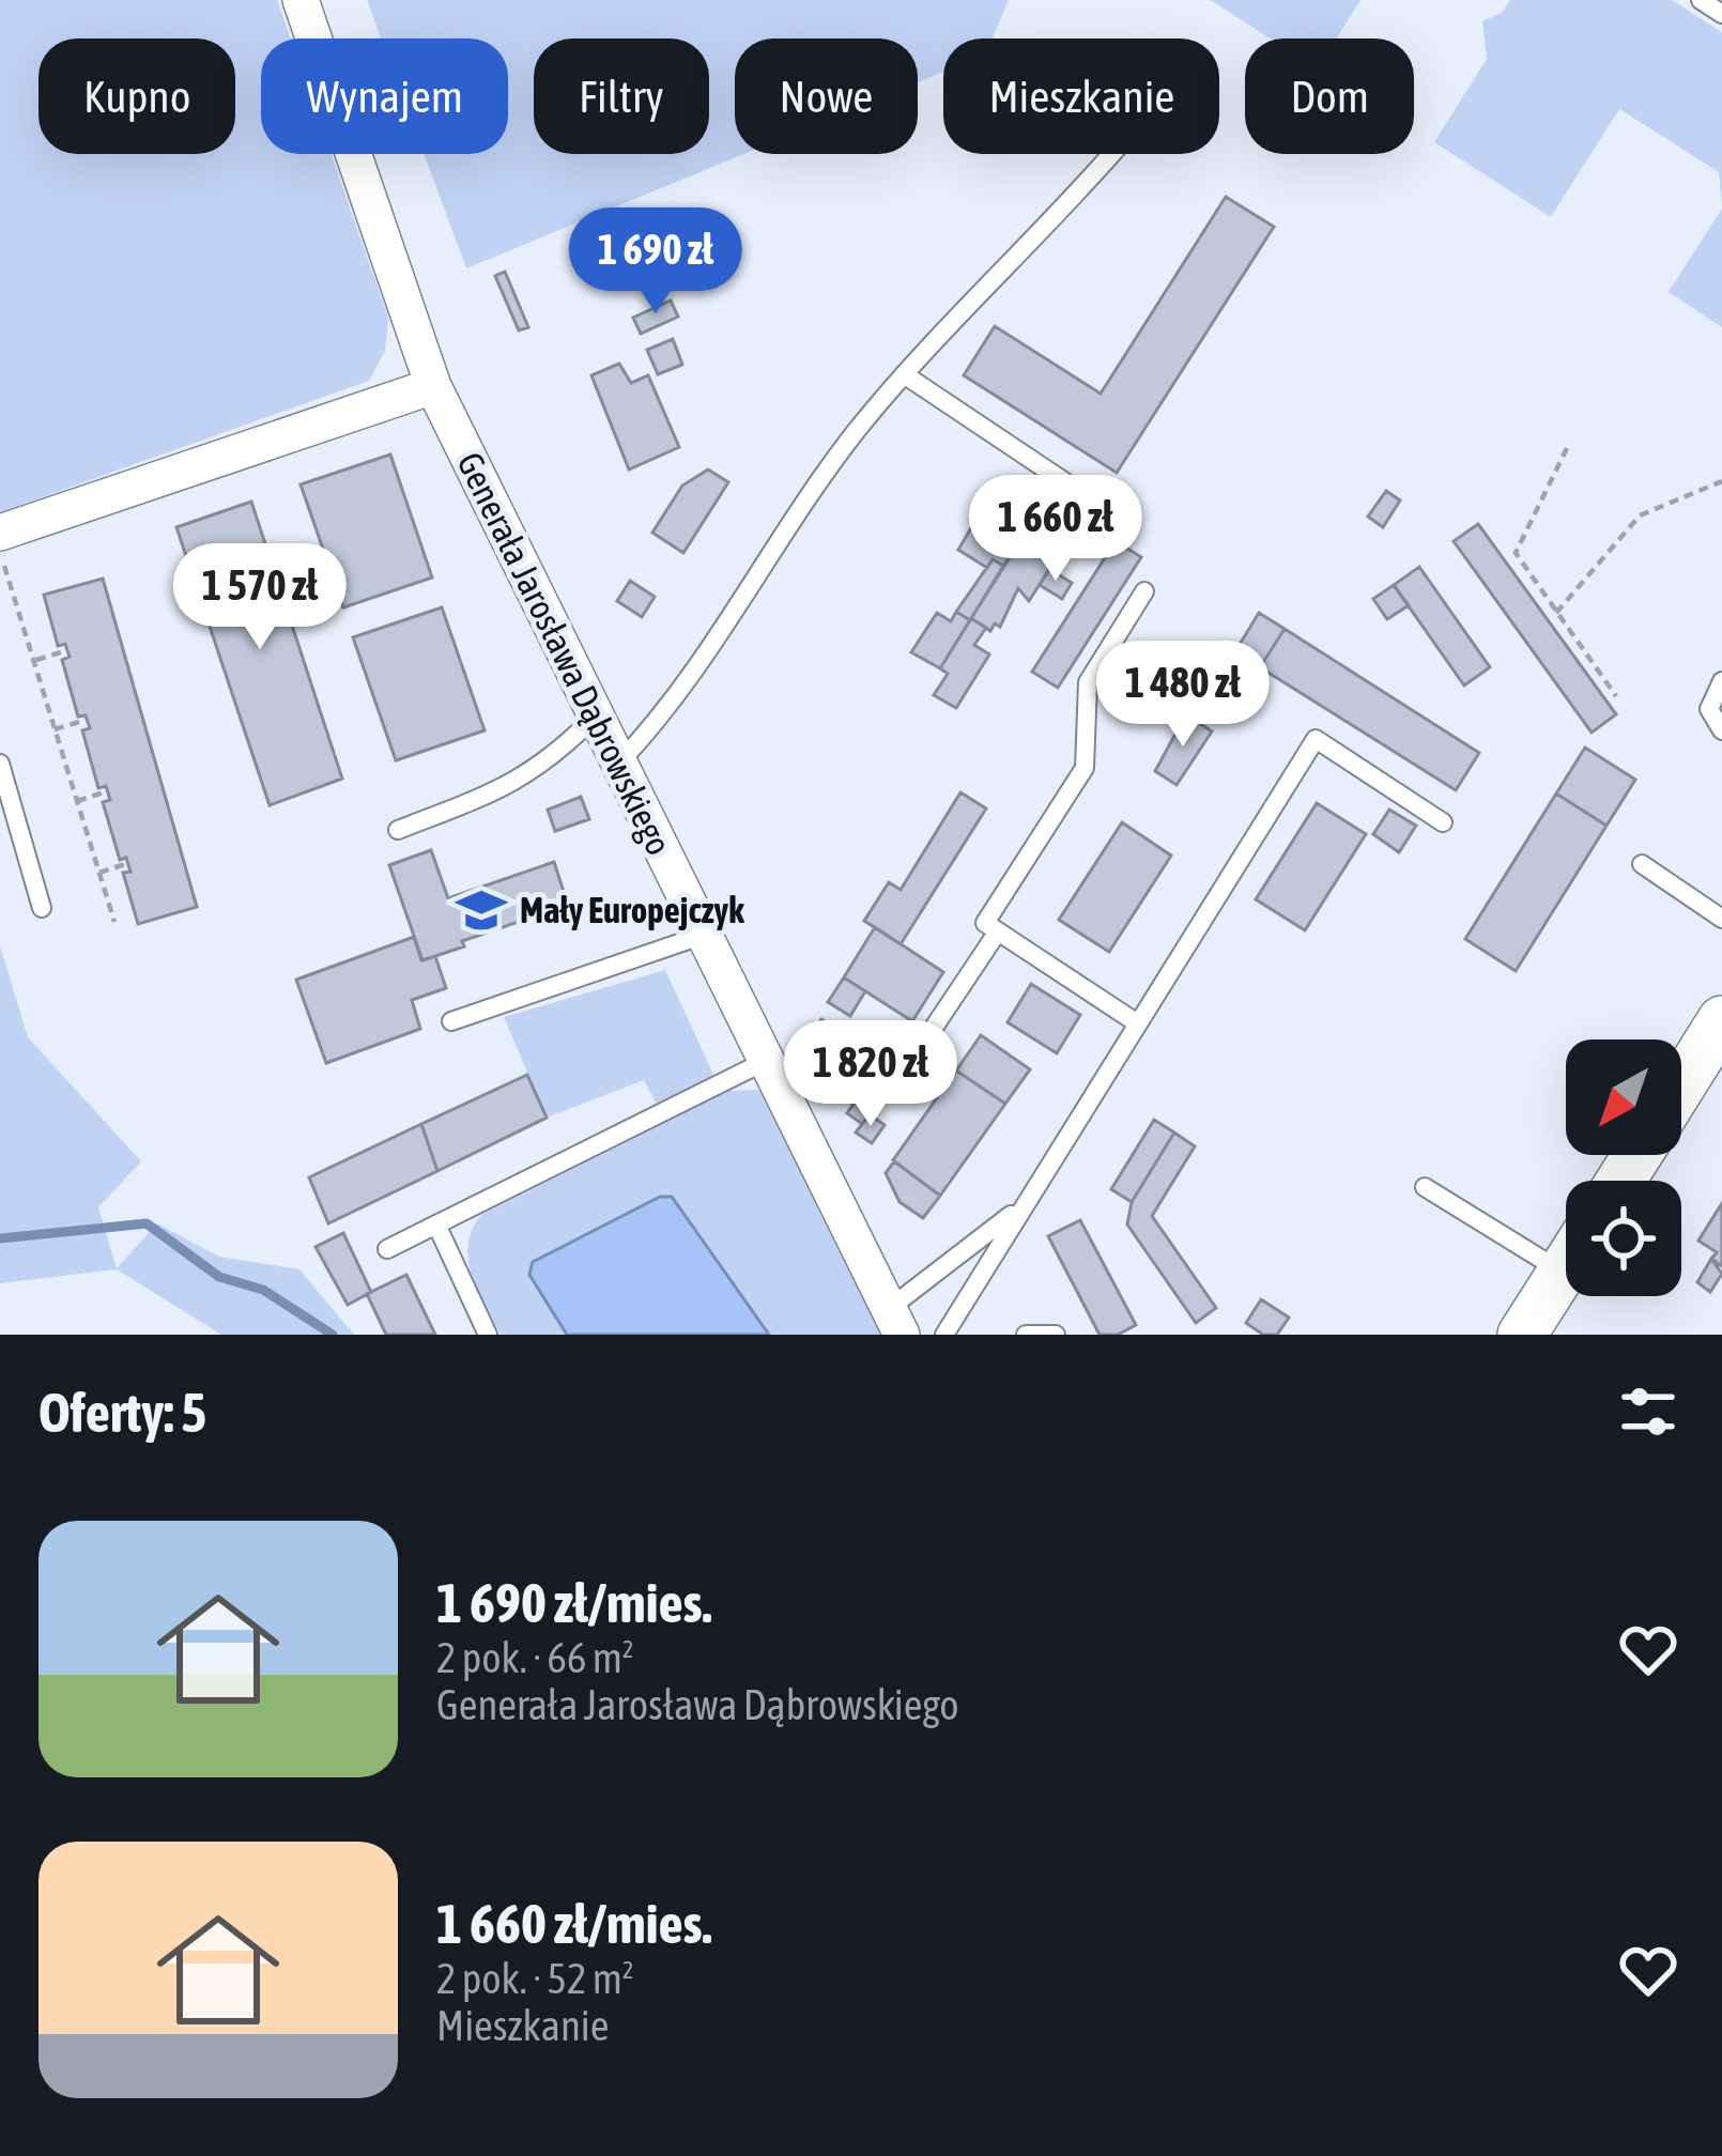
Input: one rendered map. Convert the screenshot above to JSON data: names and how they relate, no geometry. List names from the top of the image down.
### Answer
{
  "streets": {
    "street": ["Generała Jarosława Dąbrowskiego"]
  },
  "places": {
    "school or university": ["Mały Europejczyk"]
  },
  "north": "bottom left",
  "page": {
    "chip": [
      "Kupno",
      "Wynajem",
      "Filtry",
      "Nowe",
      "Mieszkanie",
      "Dom"
    ],
    "price": [
      "1 690 zł",
      "1 660 zł",
      "1 570 zł",
      "1 480 zł",
      "1 820 zł"
    ],
    "heading": "Oferty: 5",
    "list": [
      {
        "name": "1 690 zł/mies.",
        "note": "2 pok. · 66 m² · Generała Jarosława Dąbrowskiego"
      },
      {
        "name": "1 660 zł/mies.",
        "note": "2 pok. · 52 m² · Mieszkanie"
      }
    ]
  }
}
